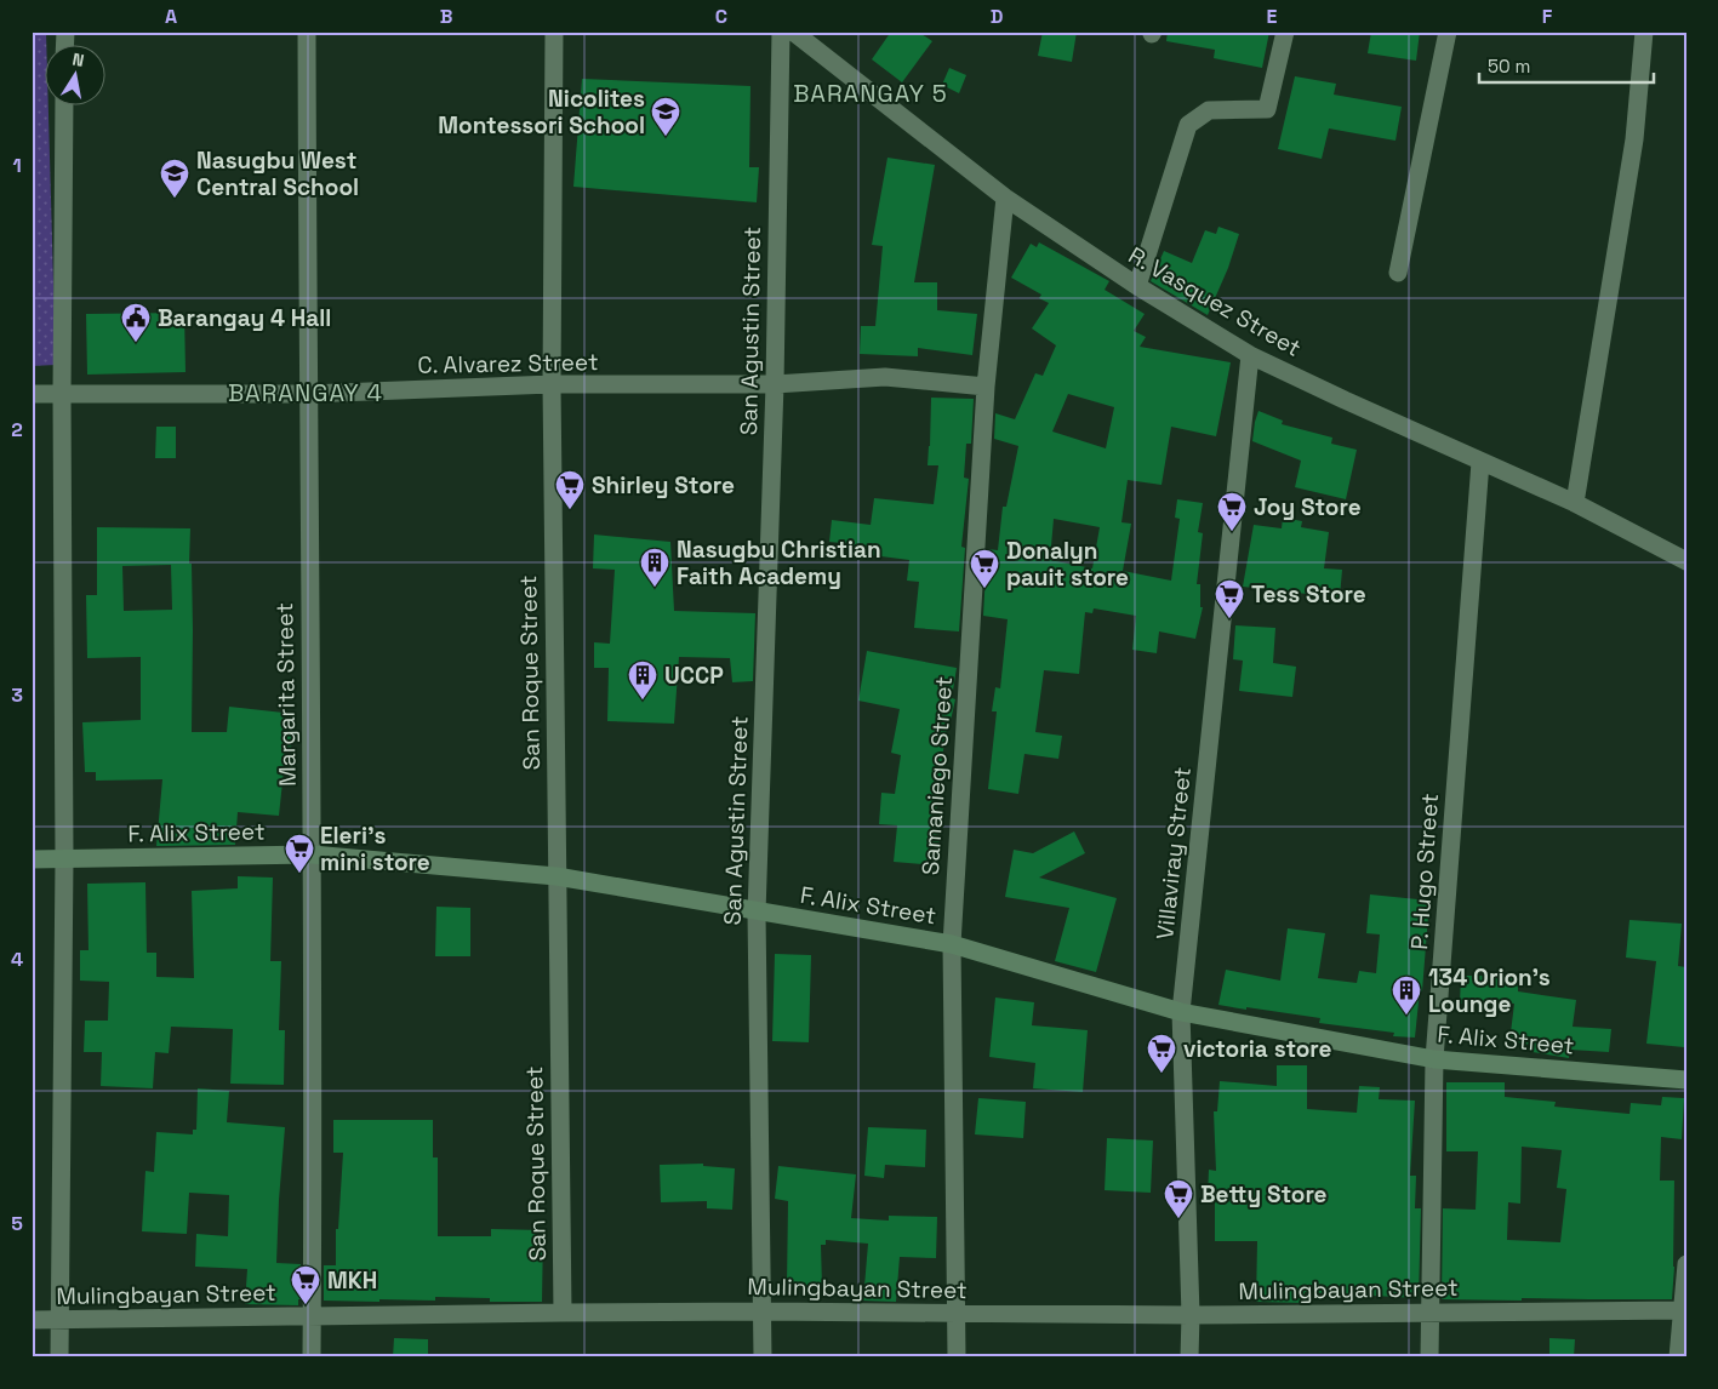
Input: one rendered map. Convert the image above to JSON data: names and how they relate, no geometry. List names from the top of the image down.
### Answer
{
  "streets": {
    "main road": ["F. Alix Street"],
    "street": [
      "R. Vasquez Street",
      "San Agustin Street",
      "C. Alvarez Street",
      "San Roque Street",
      "Margarita Street",
      "Samaniego Street",
      "Villaviray Street",
      "P. Hugo Street",
      "Mulingbayan Street"
    ]
  },
  "crossings": [
    ["R. Vasquez Street", "Samaniego Street"],
    ["R. Vasquez Street", "Villaviray Street"],
    ["R. Vasquez Street", "P. Hugo Street"],
    ["San Agustin Street", "C. Alvarez Street"],
    ["San Agustin Street", "F. Alix Street"],
    ["San Agustin Street", "Mulingbayan Street"],
    ["C. Alvarez Street", "San Roque Street"],
    ["C. Alvarez Street", "Margarita Street"],
    ["C. Alvarez Street", "Samaniego Street"],
    ["San Roque Street", "F. Alix Street"],
    ["San Roque Street", "Mulingbayan Street"],
    ["Margarita Street", "F. Alix Street"],
    ["Margarita Street", "Mulingbayan Street"],
    ["Samaniego Street", "F. Alix Street"],
    ["Samaniego Street", "Mulingbayan Street"],
    ["F. Alix Street", "Villaviray Street"],
    ["F. Alix Street", "P. Hugo Street"],
    ["Villaviray Street", "Mulingbayan Street"],
    ["P. Hugo Street", "Mulingbayan Street"]
  ],
  "districts": ["BARANGAY 5", "BARANGAY 4"],
  "places": {
    "school or university": ["Nicolites Montessori School", "Nasugbu West Central School"],
    "public building": ["Barangay 4 Hall"],
    "supermarket": [
      "Shirley Store",
      "Joy Store",
      "Donalyn pauit store",
      "Tess Store",
      "Eleri's mini store",
      "victoria store",
      "Betty Store",
      "MKH"
    ],
    "building": ["Nasugbu Christian Faith Academy", "UCCP", "134 Orion's Lounge"]
  },
  "scale_bar": "50 m",
  "north": "top",
  "grid": {
    "columns": [
      "A",
      "B",
      "C",
      "D",
      "E",
      "F"
    ],
    "rows": [
      "1",
      "2",
      "3",
      "4",
      "5"
    ]
  }
}
